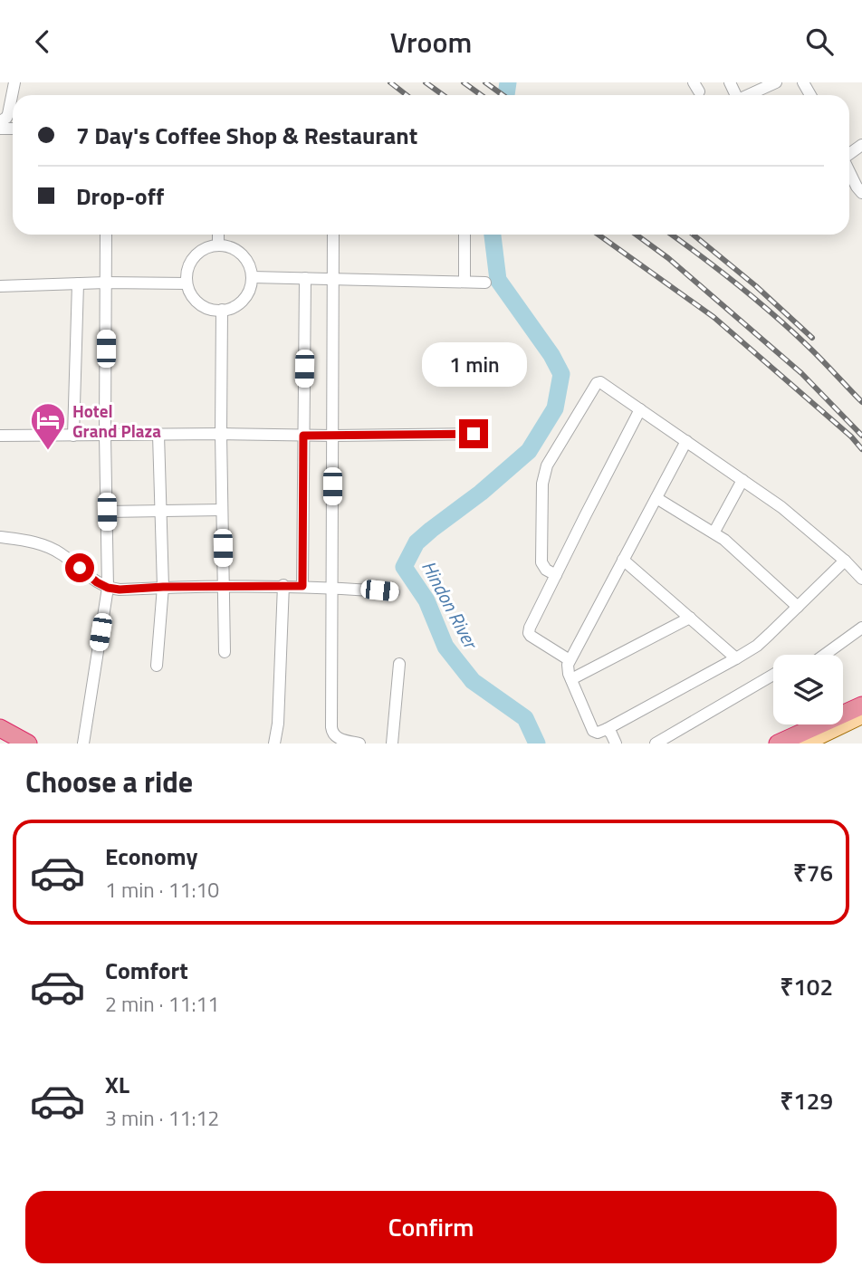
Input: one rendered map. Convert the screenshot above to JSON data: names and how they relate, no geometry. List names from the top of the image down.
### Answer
{
  "water": ["Hindon River"],
  "places": {
    "hotel": ["Hotel Grand Plaza"]
  },
  "page": {
    "header": "Vroom",
    "banner": ["7 Day's Coffee Shop & Restaurant", "Drop-off"],
    "bubble": "1 min",
    "heading": "Choose a ride",
    "list": [
      {
        "name": "Economy",
        "note": "1 min · 11:10",
        "value": "₹76"
      },
      {
        "name": "Comfort",
        "note": "2 min · 11:11",
        "value": "₹102"
      },
      {
        "name": "XL",
        "note": "3 min · 11:12",
        "value": "₹129"
      }
    ],
    "buttons": "Confirm"
  }
}
